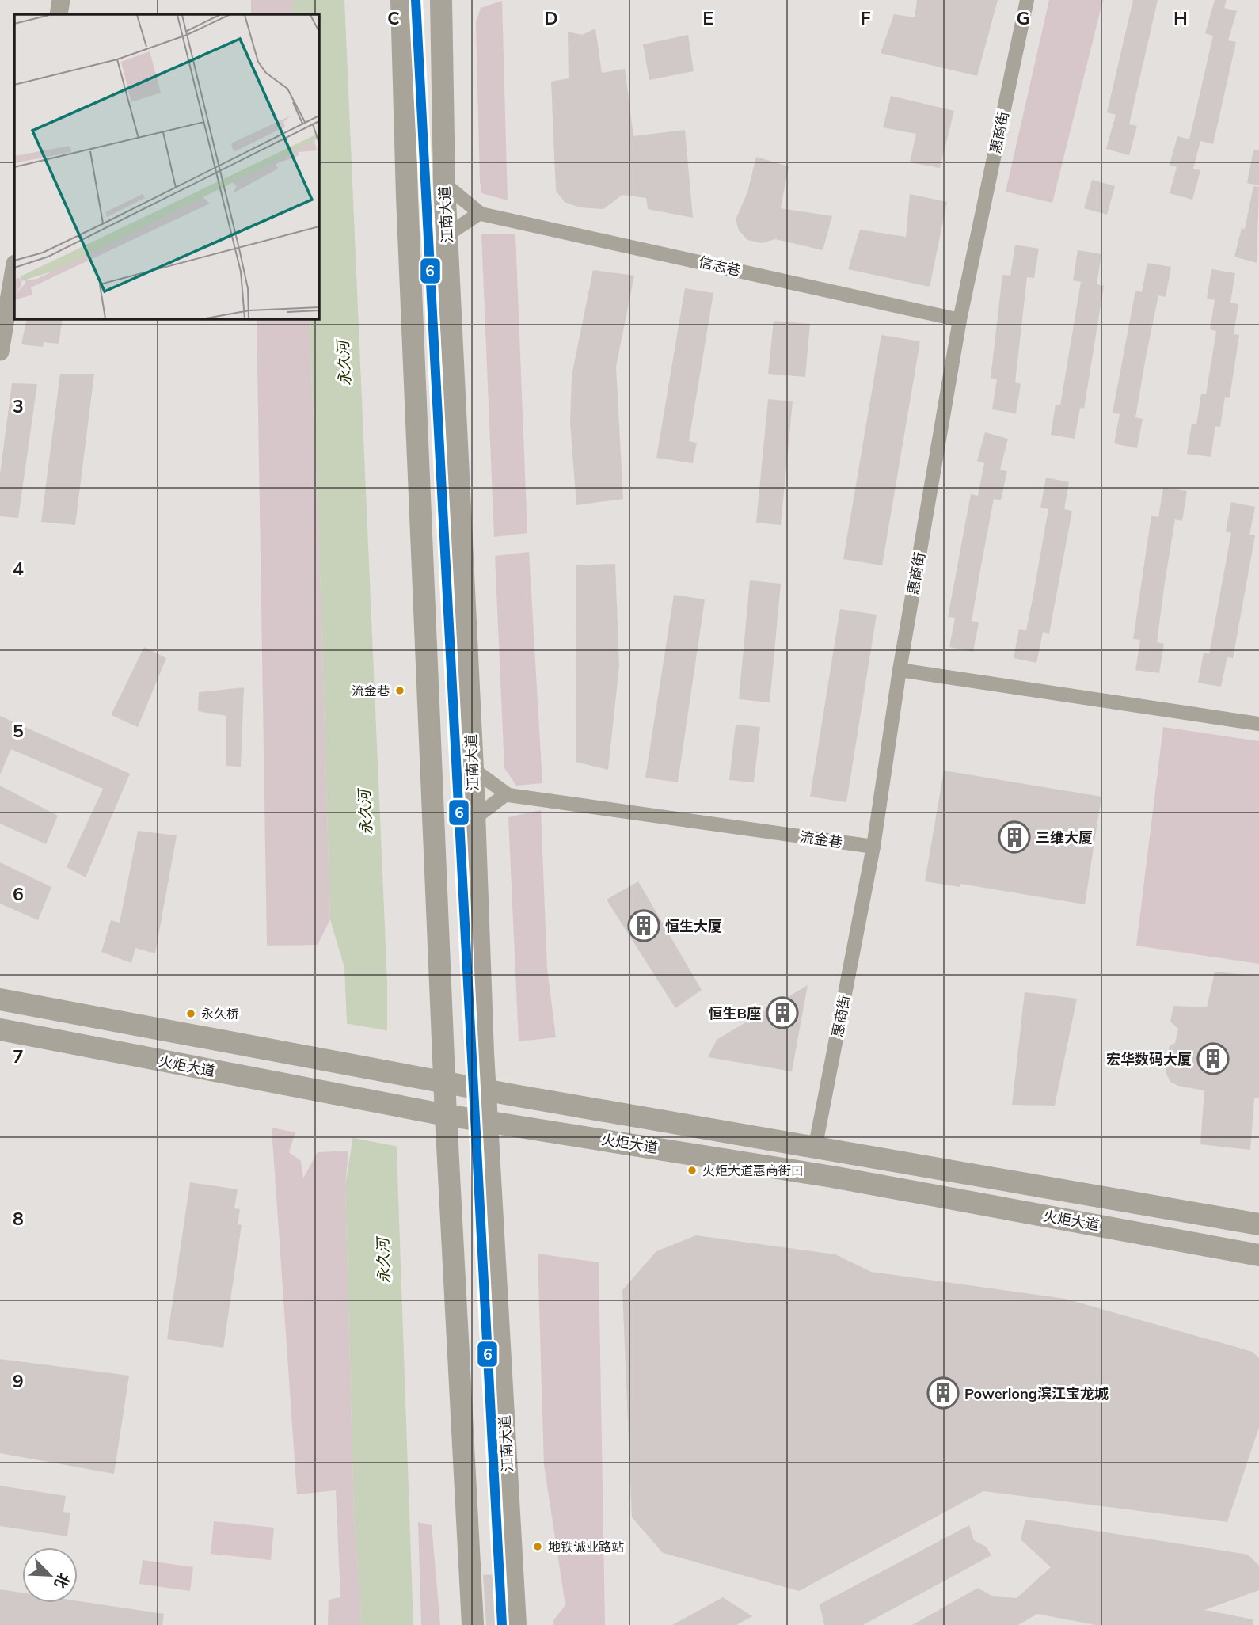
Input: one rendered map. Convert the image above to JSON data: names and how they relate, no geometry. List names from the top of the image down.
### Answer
{
  "streets": {
    "main road": ["江南大道", "火炬大道"],
    "street": ["惠商街", "信志巷", "流金巷"]
  },
  "crossings": [
    ["惠商街", "信志巷"],
    ["惠商街", "流金巷"],
    ["惠商街", "火炬大道"],
    ["江南大道", "信志巷"],
    ["江南大道", "流金巷"],
    ["江南大道", "火炬大道"]
  ],
  "water": ["永久河"],
  "places": {
    "other": [
      "流金巷",
      "永久桥",
      "火炬大道惠商街口",
      "地铁诚业路站"
    ],
    "building": [
      "三维大厦",
      "恒生大厦",
      "恒生B座",
      "宏华数码大厦",
      "Powerlong滨江宝龙城"
    ]
  },
  "lines": ["transit line 6"],
  "north": "bottom right",
  "grid": {
    "columns": [
      "C",
      "D",
      "E",
      "F",
      "G",
      "H"
    ],
    "rows": [
      "3",
      "4",
      "5",
      "6",
      "7",
      "8",
      "9"
    ]
  }
}
